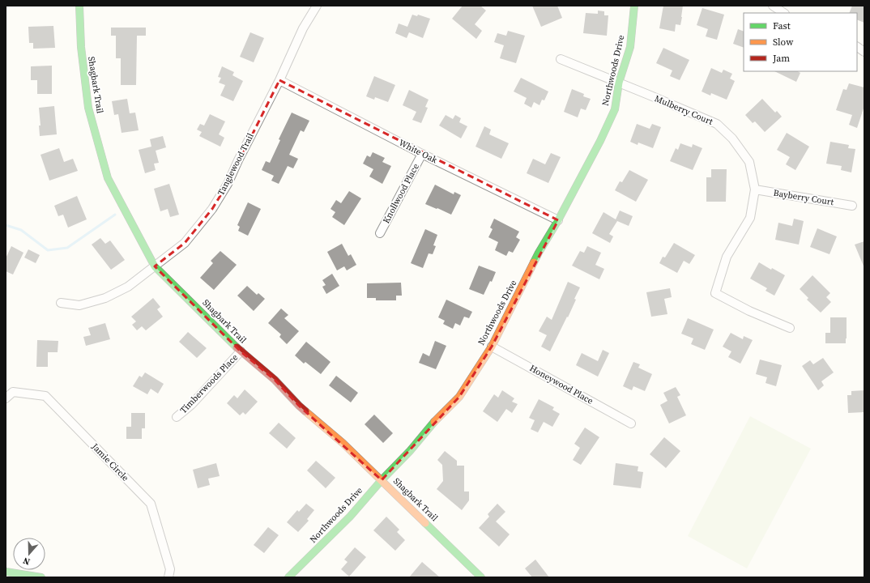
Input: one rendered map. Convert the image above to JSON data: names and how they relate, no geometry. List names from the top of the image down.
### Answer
{
  "streets": {
    "street": [
      "Northwoods Drive",
      "Shagbark Trail",
      "Mulberry Court",
      "White Oak",
      "Tanglewood Trail",
      "Knollwood Place",
      "Bayberry Court",
      "Timberwoods Place",
      "Honeywood Place",
      "Jamie Circle"
    ]
  },
  "crossings": [
    ["Northwoods Drive", "Shagbark Trail"],
    ["Northwoods Drive", "Mulberry Court"],
    ["Northwoods Drive", "White Oak"],
    ["Northwoods Drive", "Honeywood Place"],
    ["Shagbark Trail", "Tanglewood Trail"],
    ["Shagbark Trail", "Timberwoods Place"],
    ["Mulberry Court", "Bayberry Court"],
    ["White Oak", "Tanglewood Trail"],
    ["White Oak", "Knollwood Place"]
  ],
  "legend": ["Fast", "Slow", "Jam"],
  "north": "bottom"
}
